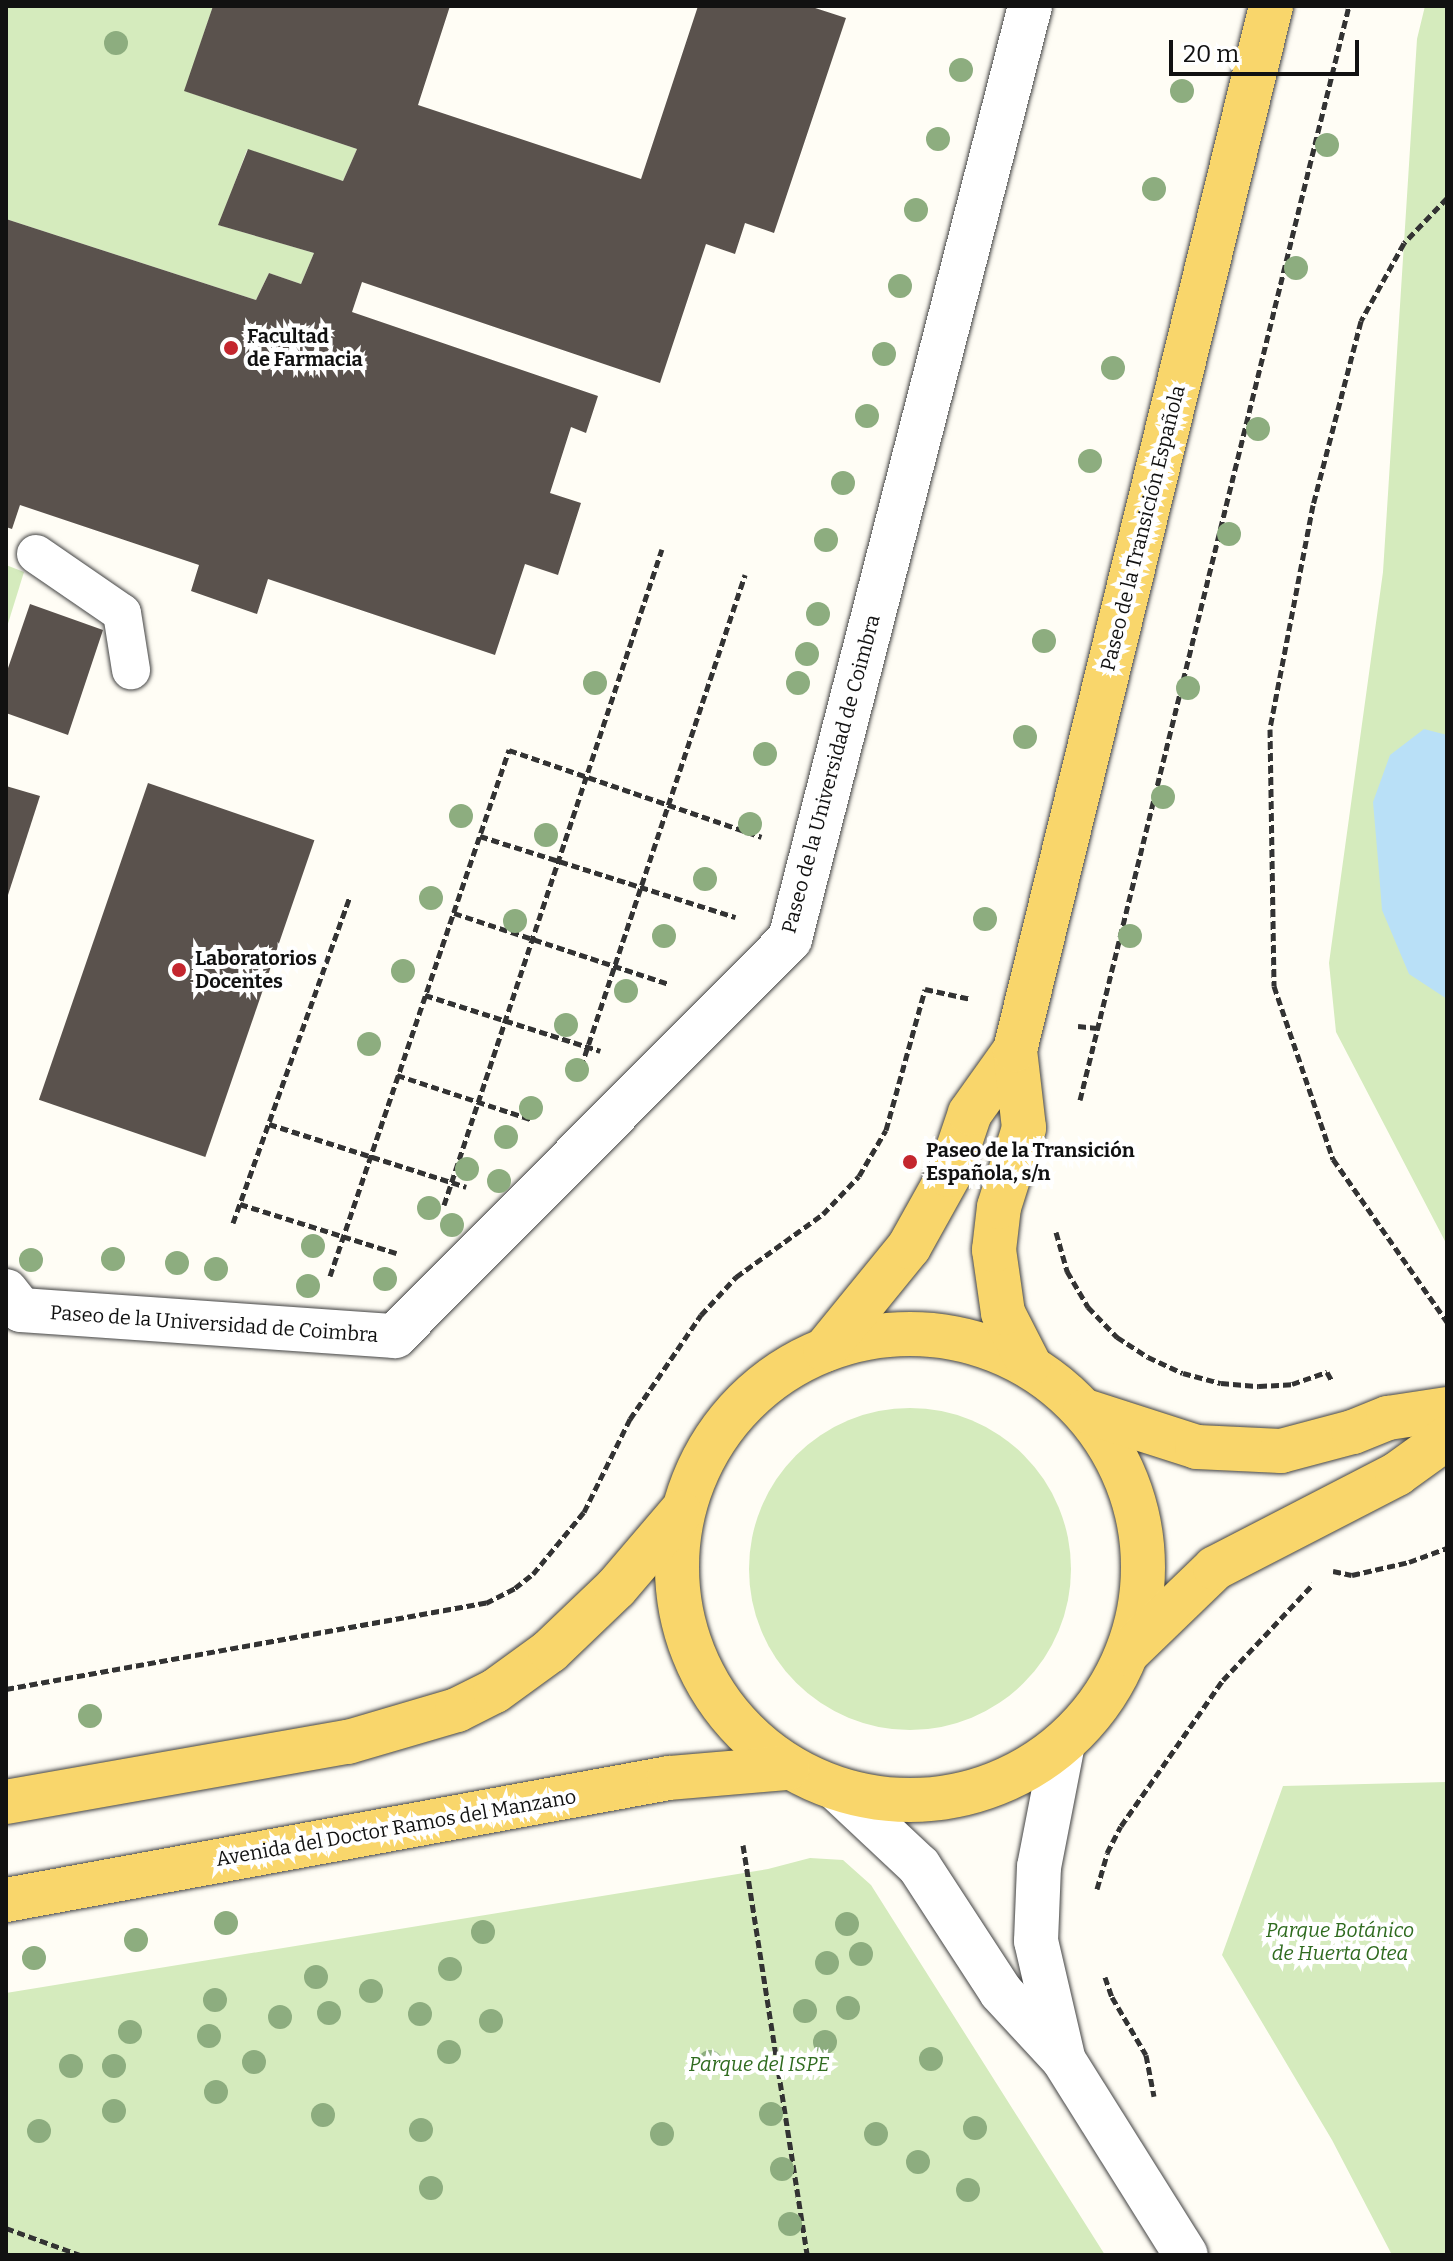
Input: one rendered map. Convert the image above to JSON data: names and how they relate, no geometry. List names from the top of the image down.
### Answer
{
  "streets": {
    "main road": ["Paseo de la Transición Española", "Avenida del Doctor Ramos del Manzano"],
    "street": ["Paseo de la Universidad de Coimbra"]
  },
  "parks": ["Parque Botánico de Huerta Otea", "Parque del ISPE"],
  "places": ["Facultad de Farmacia", "Laboratorios Docentes", "Paseo de la Transición Española, s/n"],
  "scale_bar": "20 m"
}
